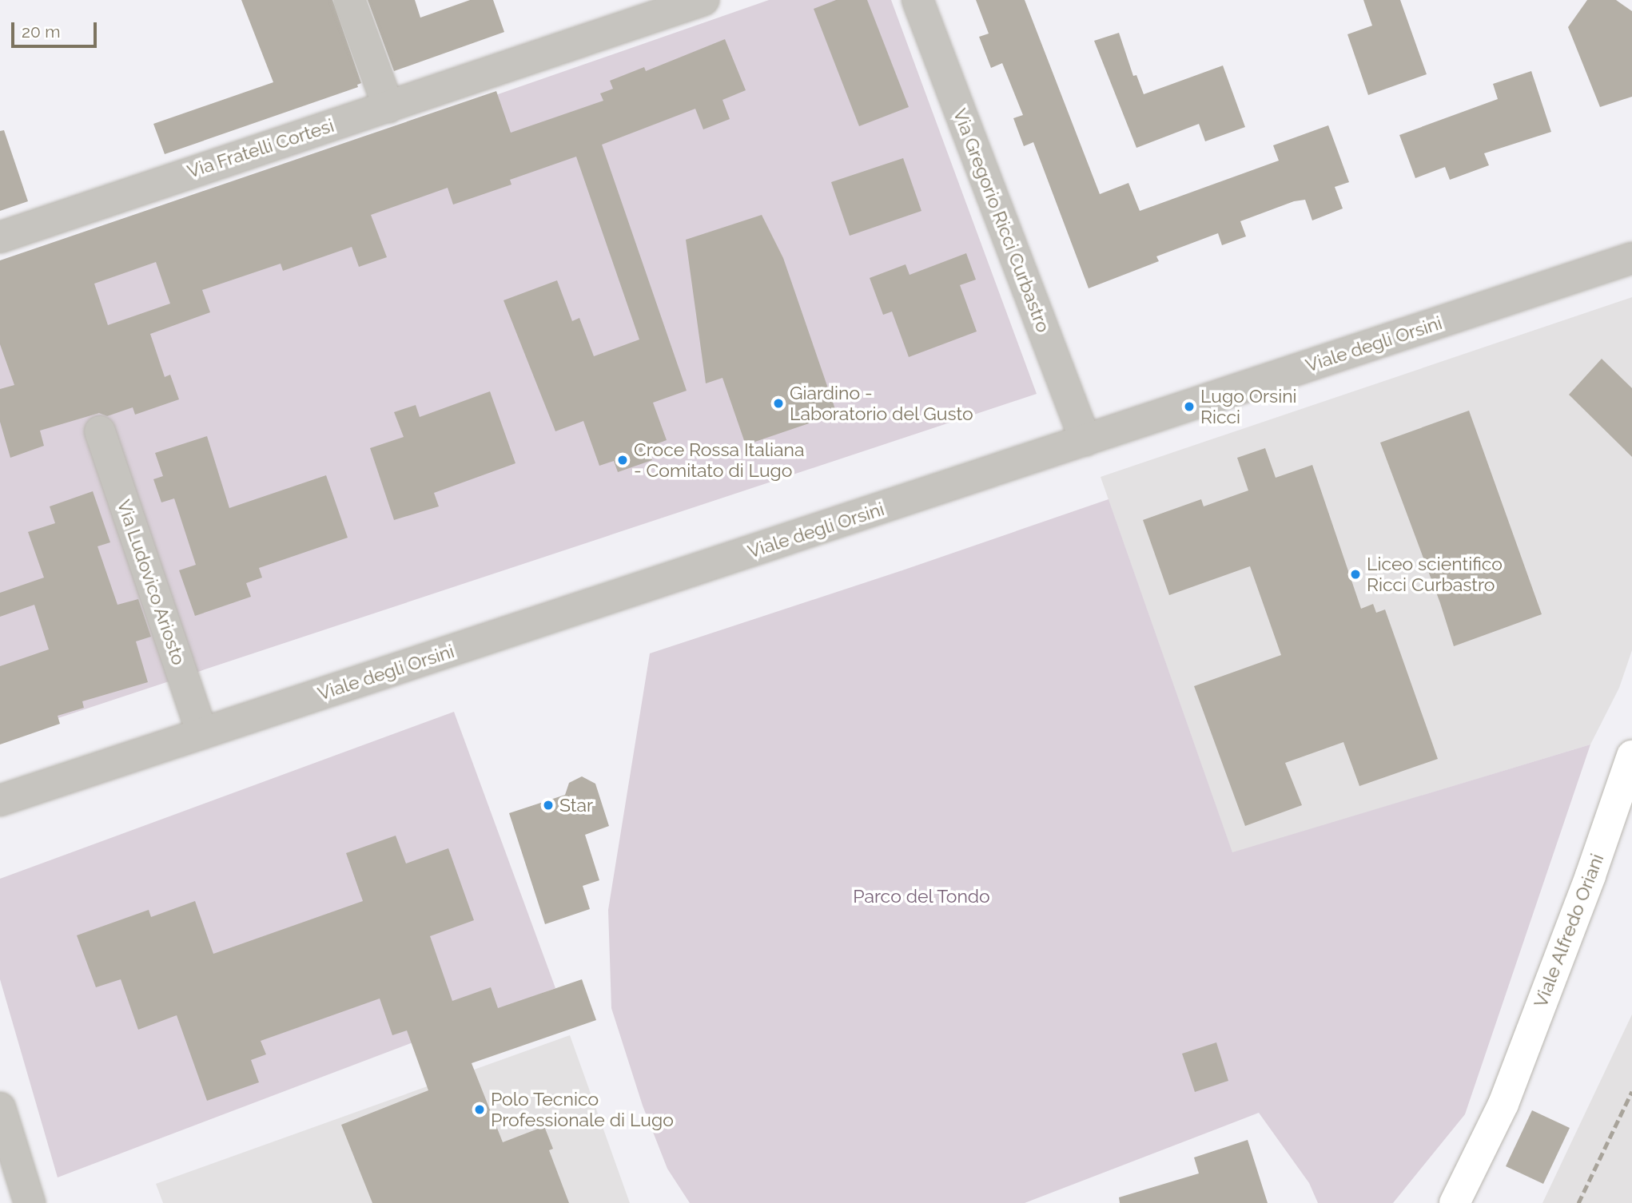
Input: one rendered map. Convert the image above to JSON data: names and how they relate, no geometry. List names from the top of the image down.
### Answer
{
  "streets": {
    "main road": ["Viale Alfredo Oriani"],
    "street": [
      "Via Fratelli Cortesi",
      "Via Gregorio Ricci Curbastro",
      "Viale degli Orsini",
      "Via Ludovico Ariosto"
    ]
  },
  "crossings": [
    ["Via Gregorio Ricci Curbastro", "Viale degli Orsini"],
    ["Viale degli Orsini", "Via Ludovico Ariosto"]
  ],
  "parks": ["Parco del Tondo"],
  "places": [
    "Giardino - Laboratorio del Gusto",
    "Lugo Orsini Ricci",
    "Croce Rossa Italiana - Comitato di Lugo",
    "Liceo scientifico Ricci Curbastro",
    "Star",
    "Polo Tecnico Professionale di Lugo"
  ],
  "scale_bar": "20 m"
}
